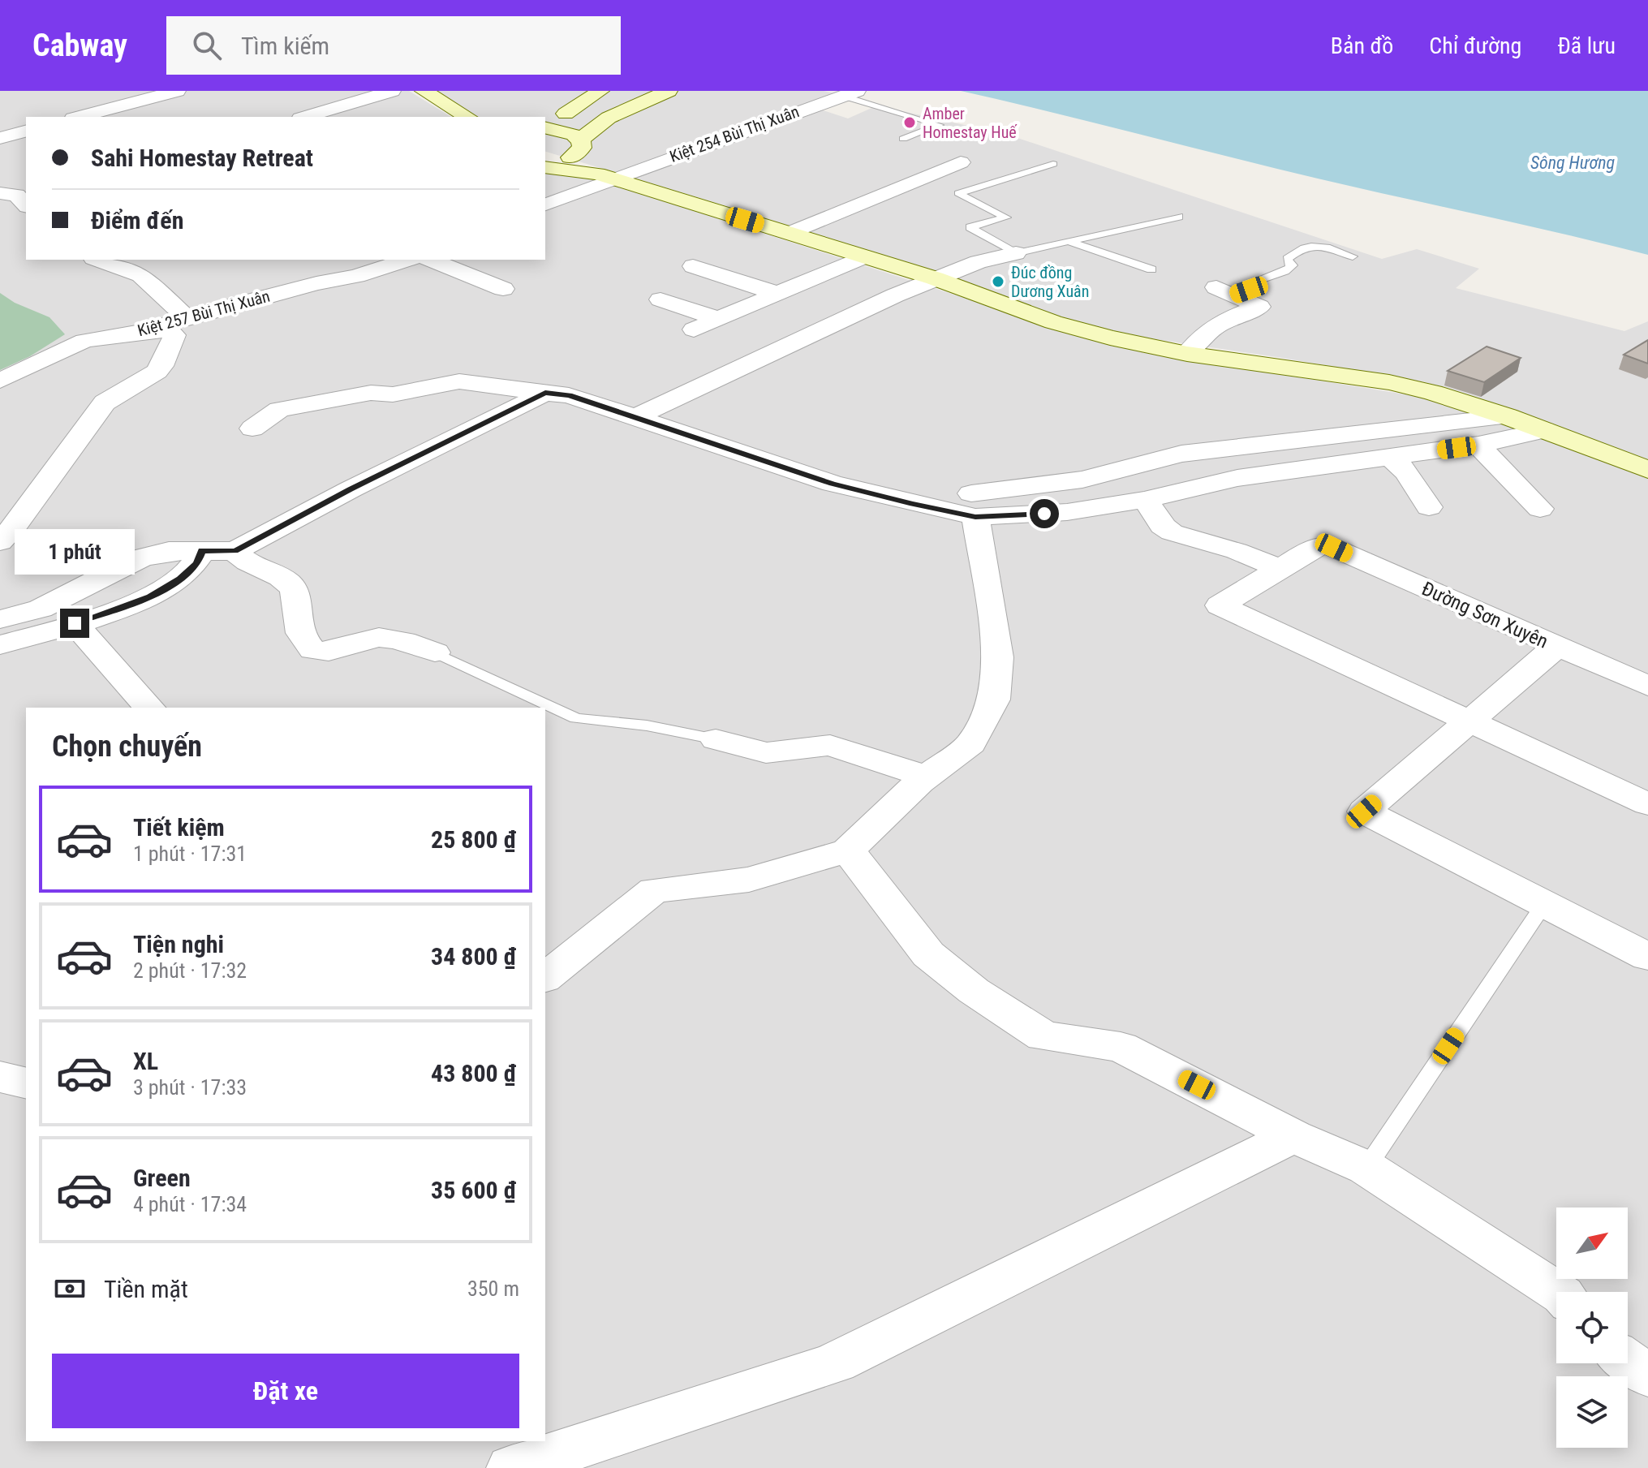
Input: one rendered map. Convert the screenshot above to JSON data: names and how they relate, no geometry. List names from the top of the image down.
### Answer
{
  "streets": {
    "street": ["Kiệt 254 Bùi Thị Xuân", "Kiệt 257 Bùi Thị Xuân", "Đường Sơn Xuyên"]
  },
  "water": ["Sông Hương"],
  "places": ["Amber Homestay Huế", "Đúc đồng Dương Xuân"],
  "north": "top right",
  "page": {
    "header": "Cabway",
    "search": "Tìm kiếm",
    "nav": ["Bản đồ", "Chỉ đường", "Đã lưu"],
    "banner": ["Sahi Homestay Retreat", "Điểm đến"],
    "bubble": "1 phút",
    "heading": "Chọn chuyến",
    "list": [
      {
        "name": "Tiết kiệm",
        "note": "1 phút · 17:31",
        "value": "25 800 ₫"
      },
      {
        "name": "Tiện nghi",
        "note": "2 phút · 17:32",
        "value": "34 800 ₫"
      },
      {
        "name": "XL",
        "note": "3 phút · 17:33",
        "value": "43 800 ₫"
      },
      {
        "name": "Green",
        "note": "4 phút · 17:34",
        "value": "35 600 ₫"
      }
    ],
    "pay": ["Tiền mặt", "350 m"],
    "buttons": "Đặt xe"
  }
}
